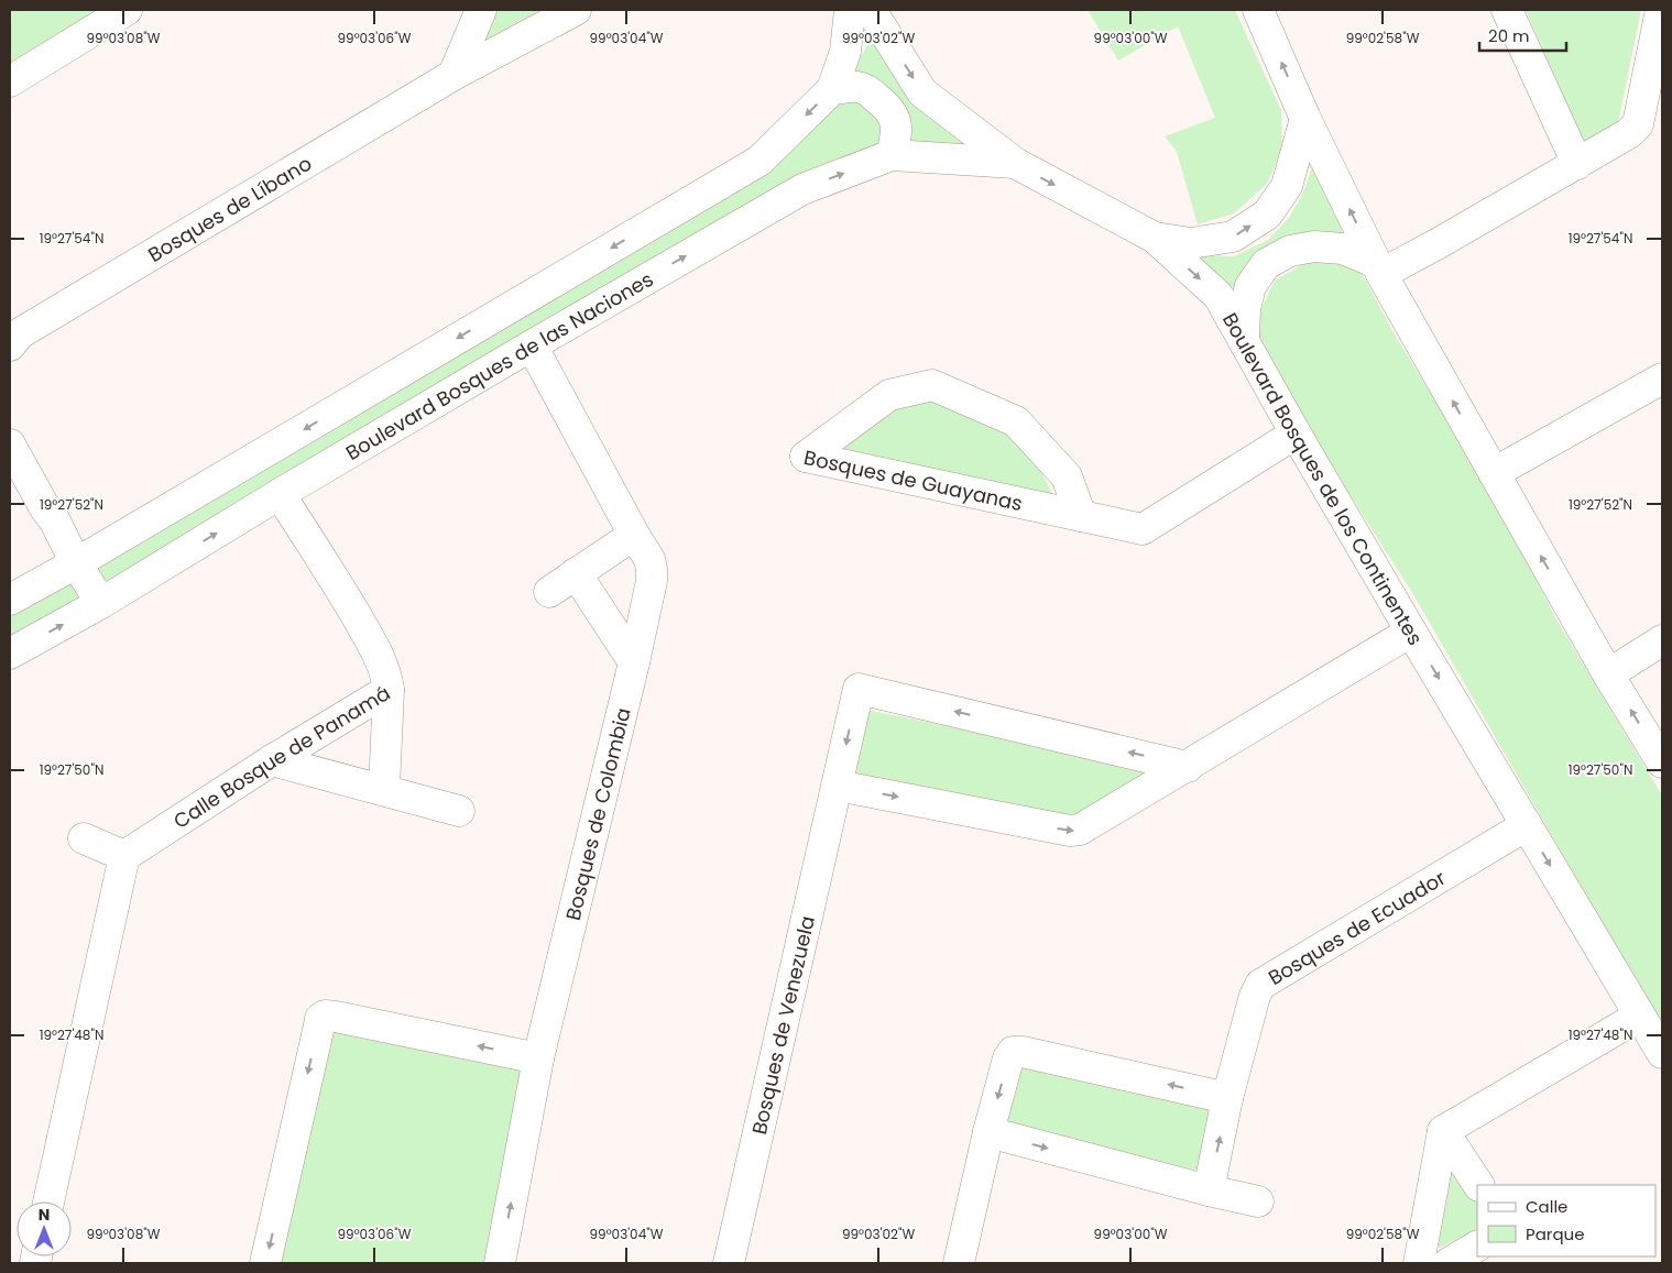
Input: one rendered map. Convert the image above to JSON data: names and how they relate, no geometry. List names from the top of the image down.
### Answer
{
  "streets": {
    "street": [
      "Bosques de Líbano",
      "Boulevard Bosques de las Naciones",
      "Bosques de Guayanas",
      "Boulevard Bosques de los Continentes",
      "Calle Bosque de Panamá",
      "Bosques de Colombia",
      "Bosques de Ecuador",
      "Bosques de Venezuela"
    ]
  },
  "crossings": [
    ["Boulevard Bosques de las Naciones", "Boulevard Bosques de los Continentes"],
    ["Boulevard Bosques de las Naciones", "Calle Bosque de Panamá"],
    ["Bosques de Guayanas", "Boulevard Bosques de los Continentes"],
    ["Boulevard Bosques de los Continentes", "Bosques de Ecuador"]
  ],
  "legend": ["Calle", "Parque"],
  "scale_bar": "20 m",
  "north": "top",
  "coordinates": [
    "99°03'08\"W",
    "99°03'06\"W",
    "99°03'04\"W",
    "99°03'02\"W",
    "99°03'00\"W",
    "99°02'58\"W",
    "19°27'54\"N",
    "19°27'52\"N",
    "19°27'50\"N",
    "19°27'48\"N"
  ]
}
